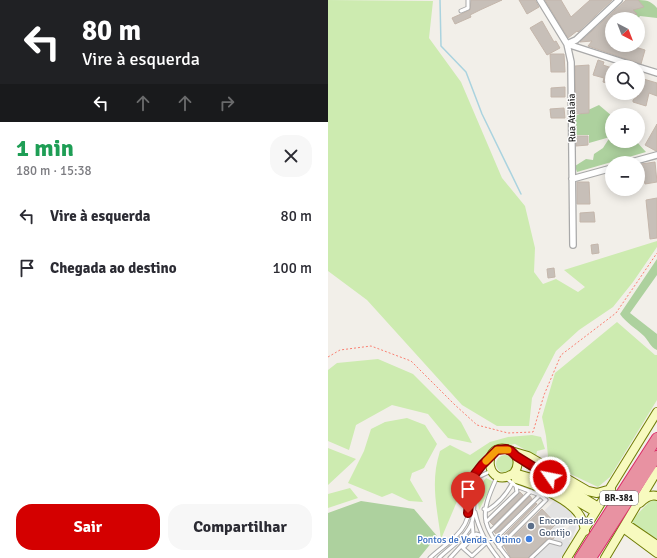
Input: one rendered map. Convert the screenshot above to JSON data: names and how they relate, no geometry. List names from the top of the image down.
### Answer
{
  "streets": {
    "highway": ["BR-381"],
    "street": ["Rua Atalaia"]
  },
  "places": ["Encomendas Gontijo", "Pontos de Venda - Ótimo"],
  "north": "bottom right",
  "page": {
    "turn": ["80 m", "Vire à esquerda"],
    "map_buttons": ["+", "−"],
    "heading": ["1 min", "180 m · 15:38"],
    "list": [
      {
        "name": "Vire à esquerda",
        "value": "80 m"
      },
      {
        "name": "Chegada ao destino",
        "value": "100 m"
      }
    ],
    "buttons": ["Sair", "Compartilhar"]
  }
}
